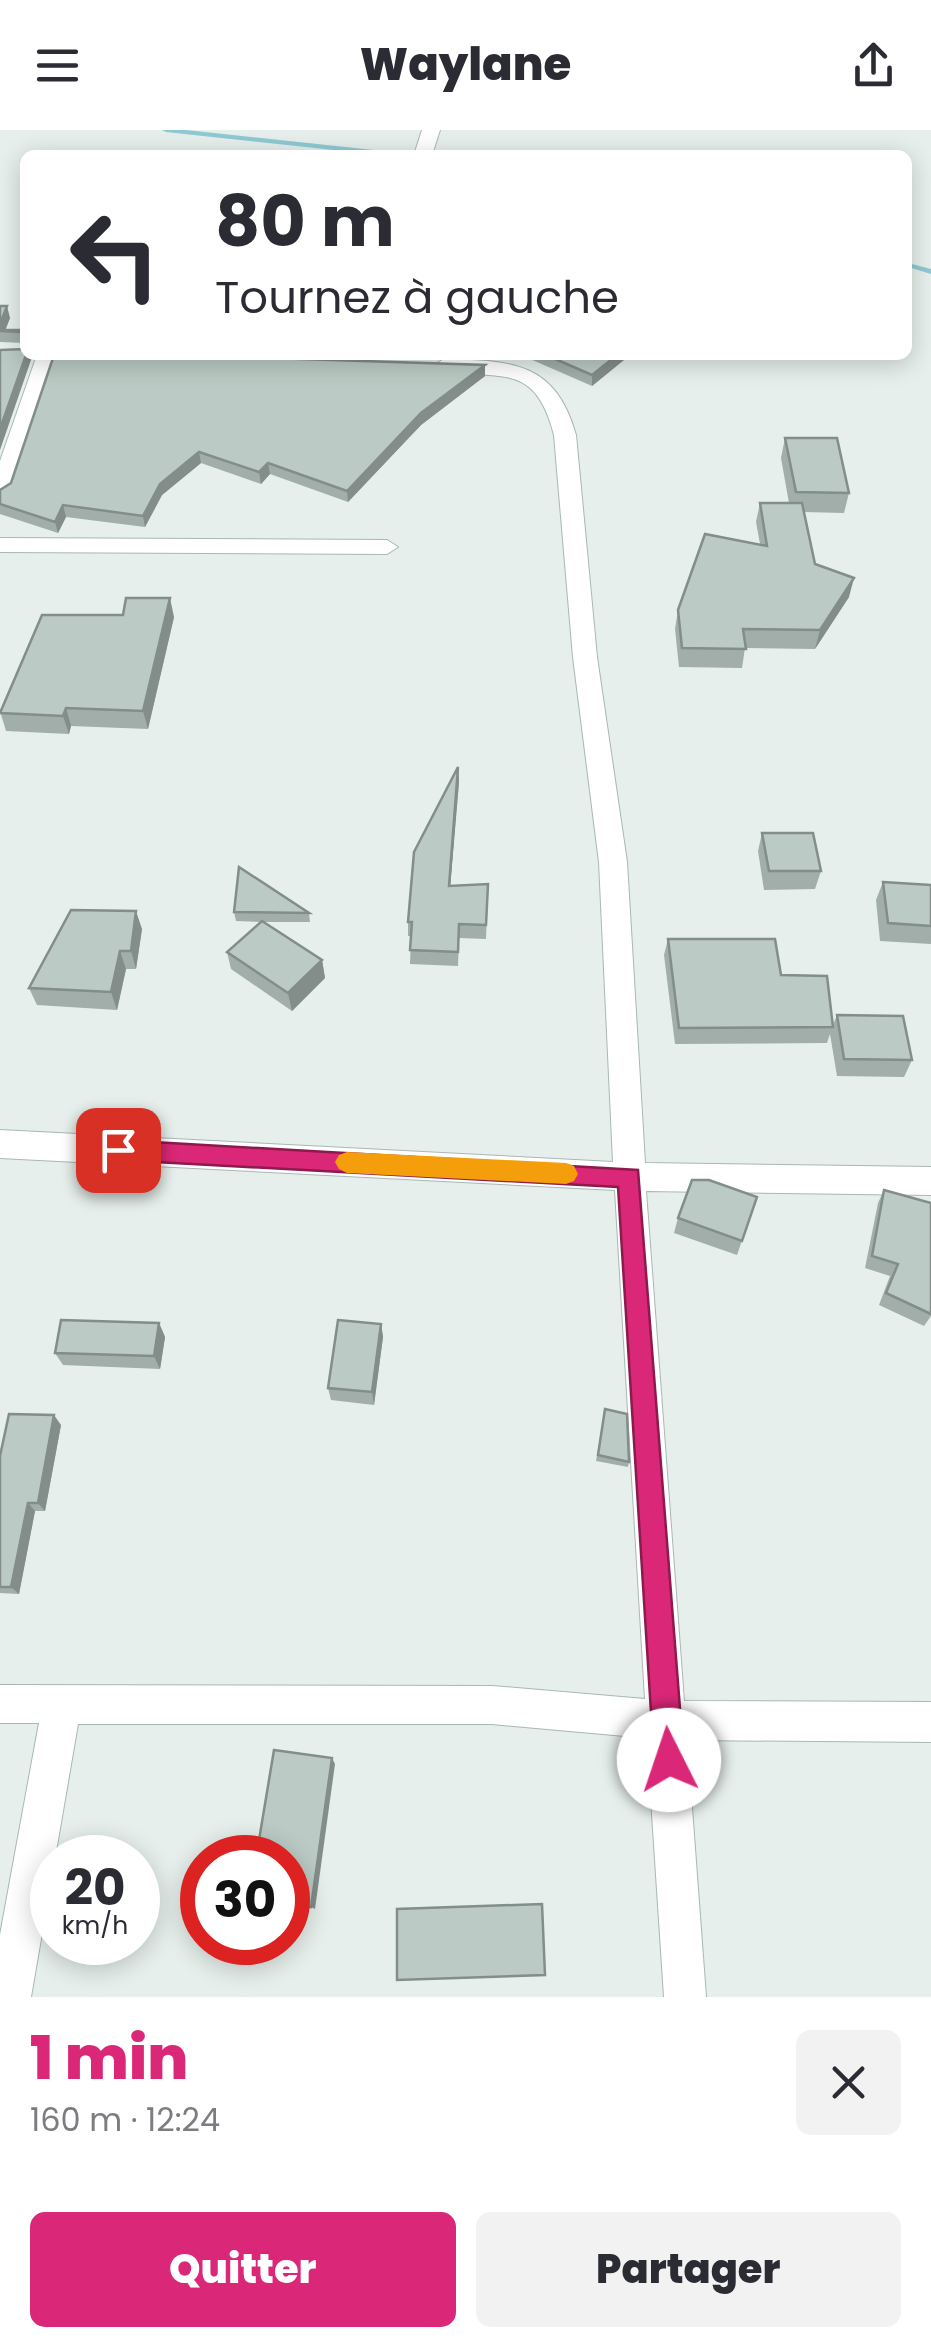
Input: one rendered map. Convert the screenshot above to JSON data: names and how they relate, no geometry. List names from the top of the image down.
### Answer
{
  "page": {
    "header": "Waylane",
    "turn": ["80 m", "Tournez à gauche"],
    "speed": "20 km/h",
    "limit": "30",
    "heading": ["1 min", "160 m · 12:24"],
    "buttons": ["Quitter", "Partager"]
  }
}
